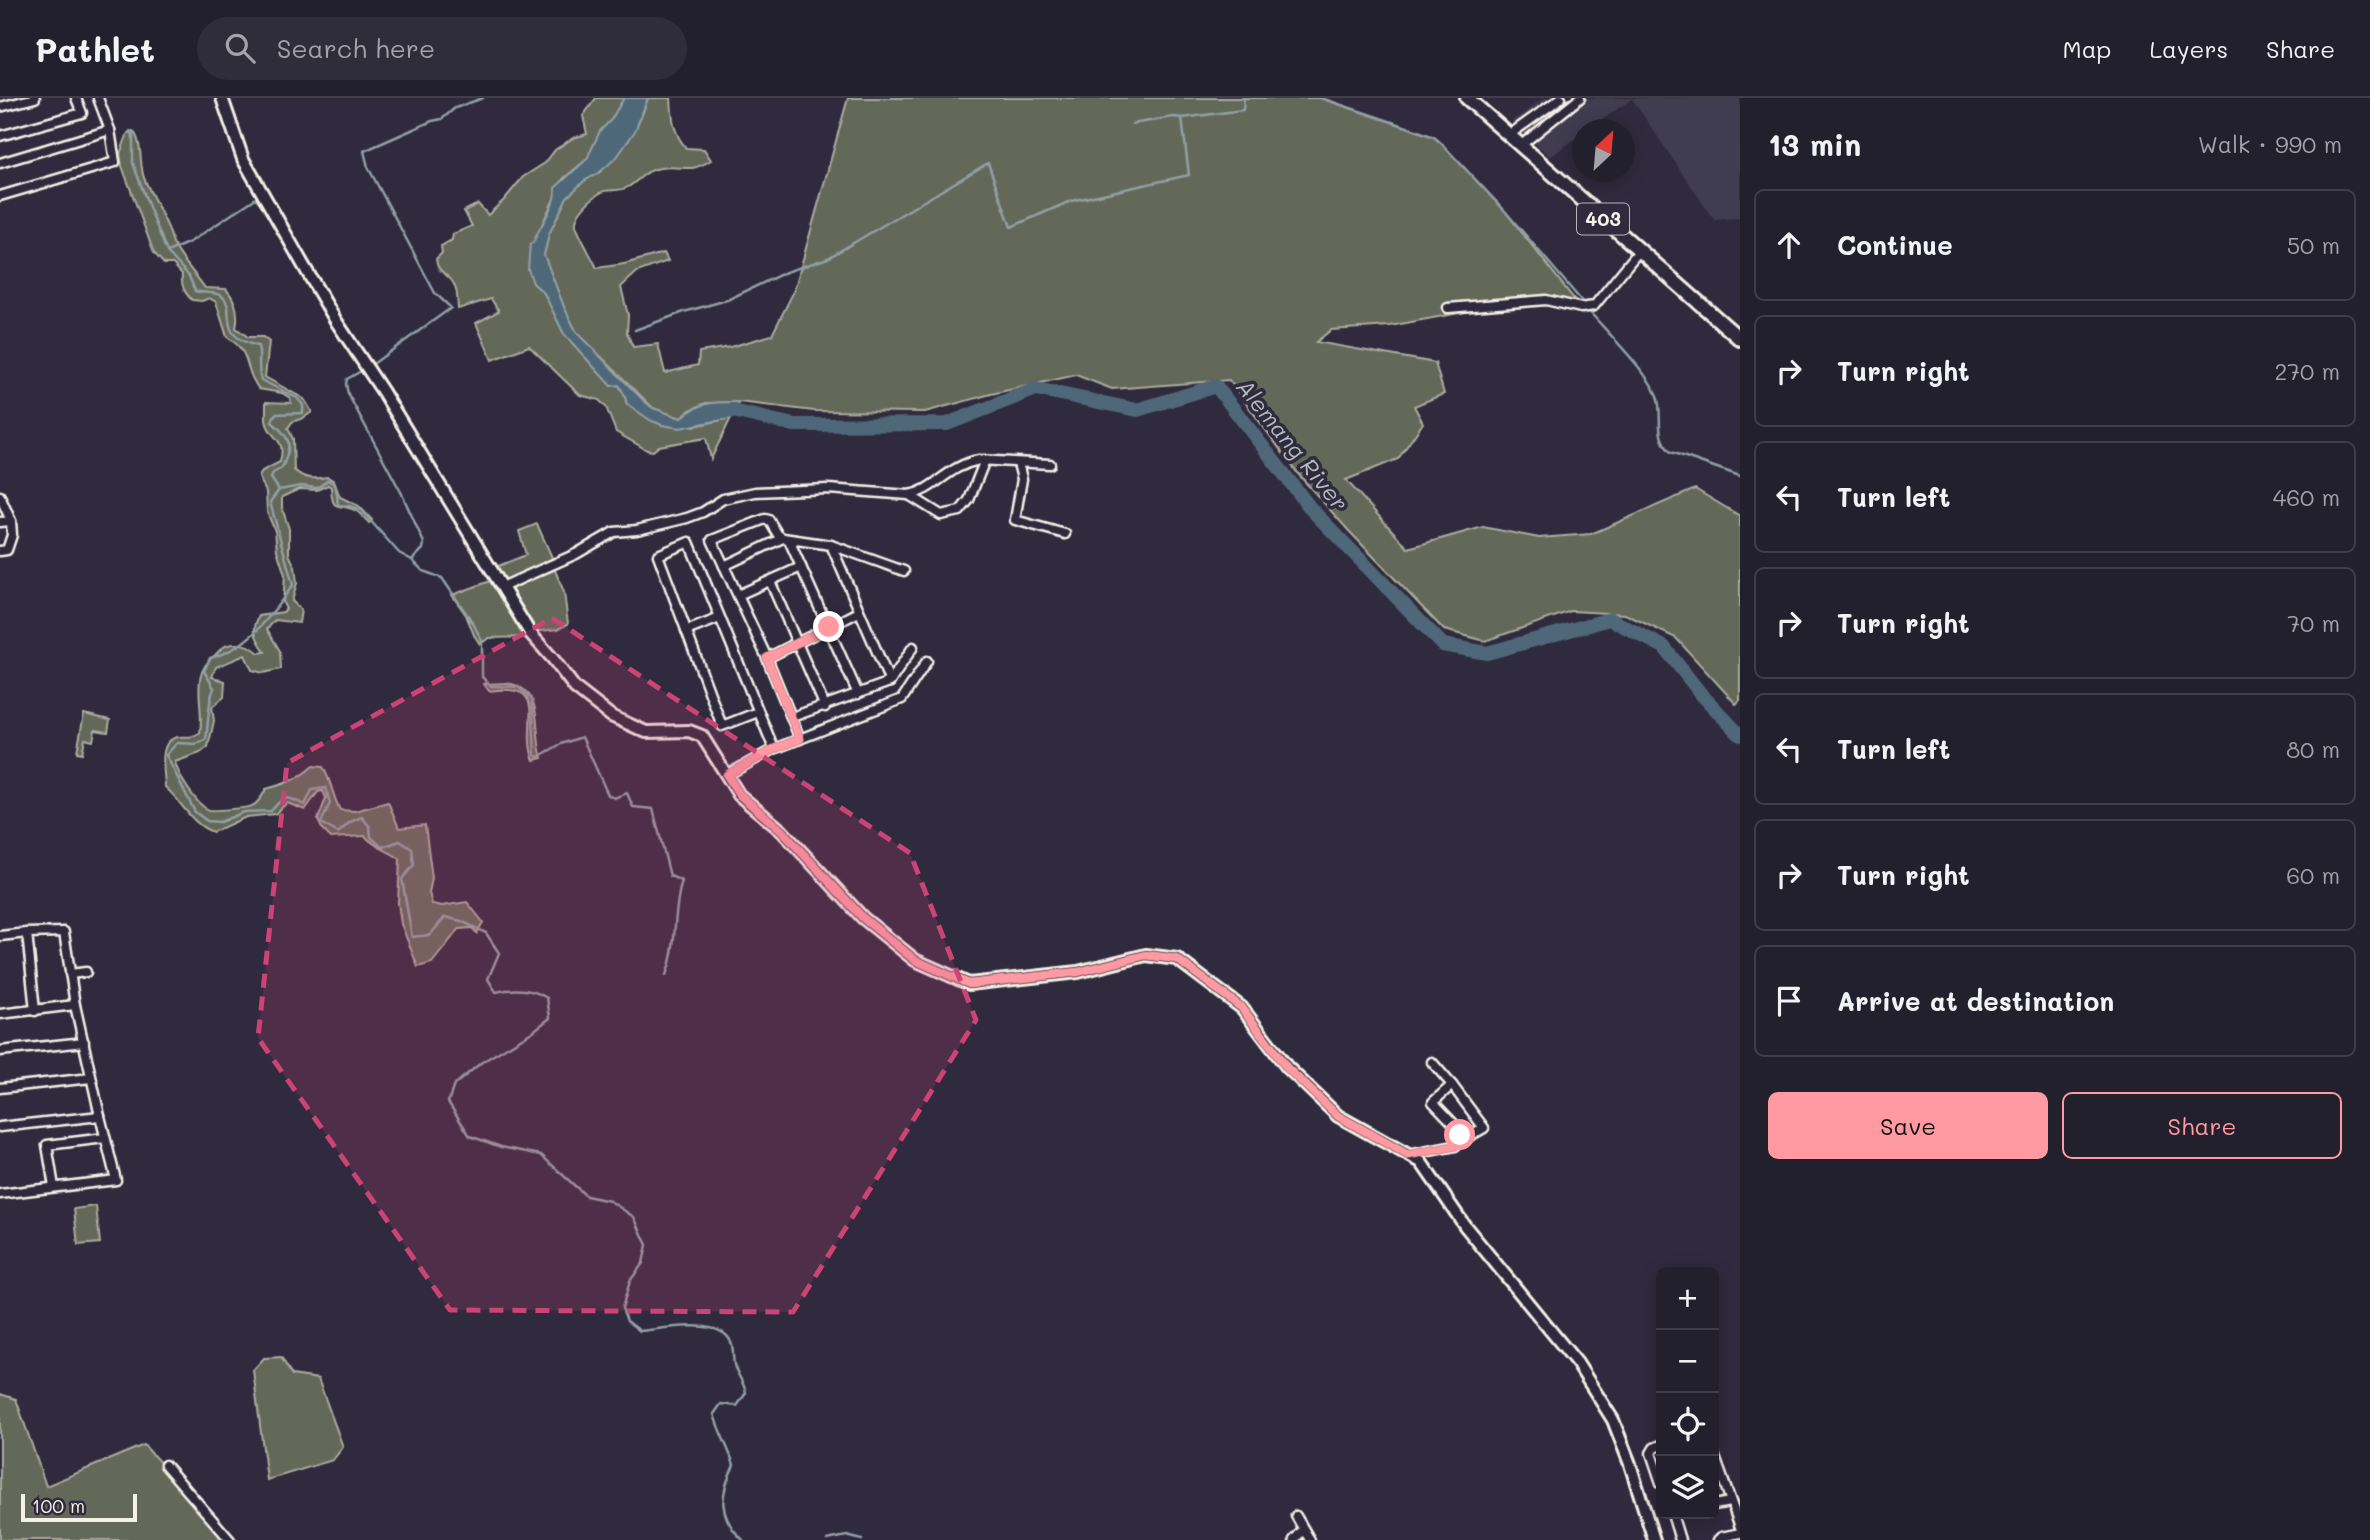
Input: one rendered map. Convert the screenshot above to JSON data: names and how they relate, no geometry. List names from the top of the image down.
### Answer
{
  "streets": {
    "main road": ["403"]
  },
  "water": ["Alemang River"],
  "scale_bar": "100 m",
  "north": "top right",
  "page": {
    "header": "Pathlet",
    "search": "Search here",
    "nav": ["Map", "Layers", "Share"],
    "heading": ["13 min", "Walk · 990 m"],
    "list": [
      ["Continue", "50 m"],
      ["Turn right", "270 m"],
      ["Turn left", "460 m"],
      ["Turn right", "70 m"],
      ["Turn left", "80 m"],
      ["Turn right", "60 m"],
      "Arrive at destination"
    ],
    "buttons": ["Save", "Share"],
    "map_buttons": ["+", "−"],
    "scale": "100 m"
  }
}
